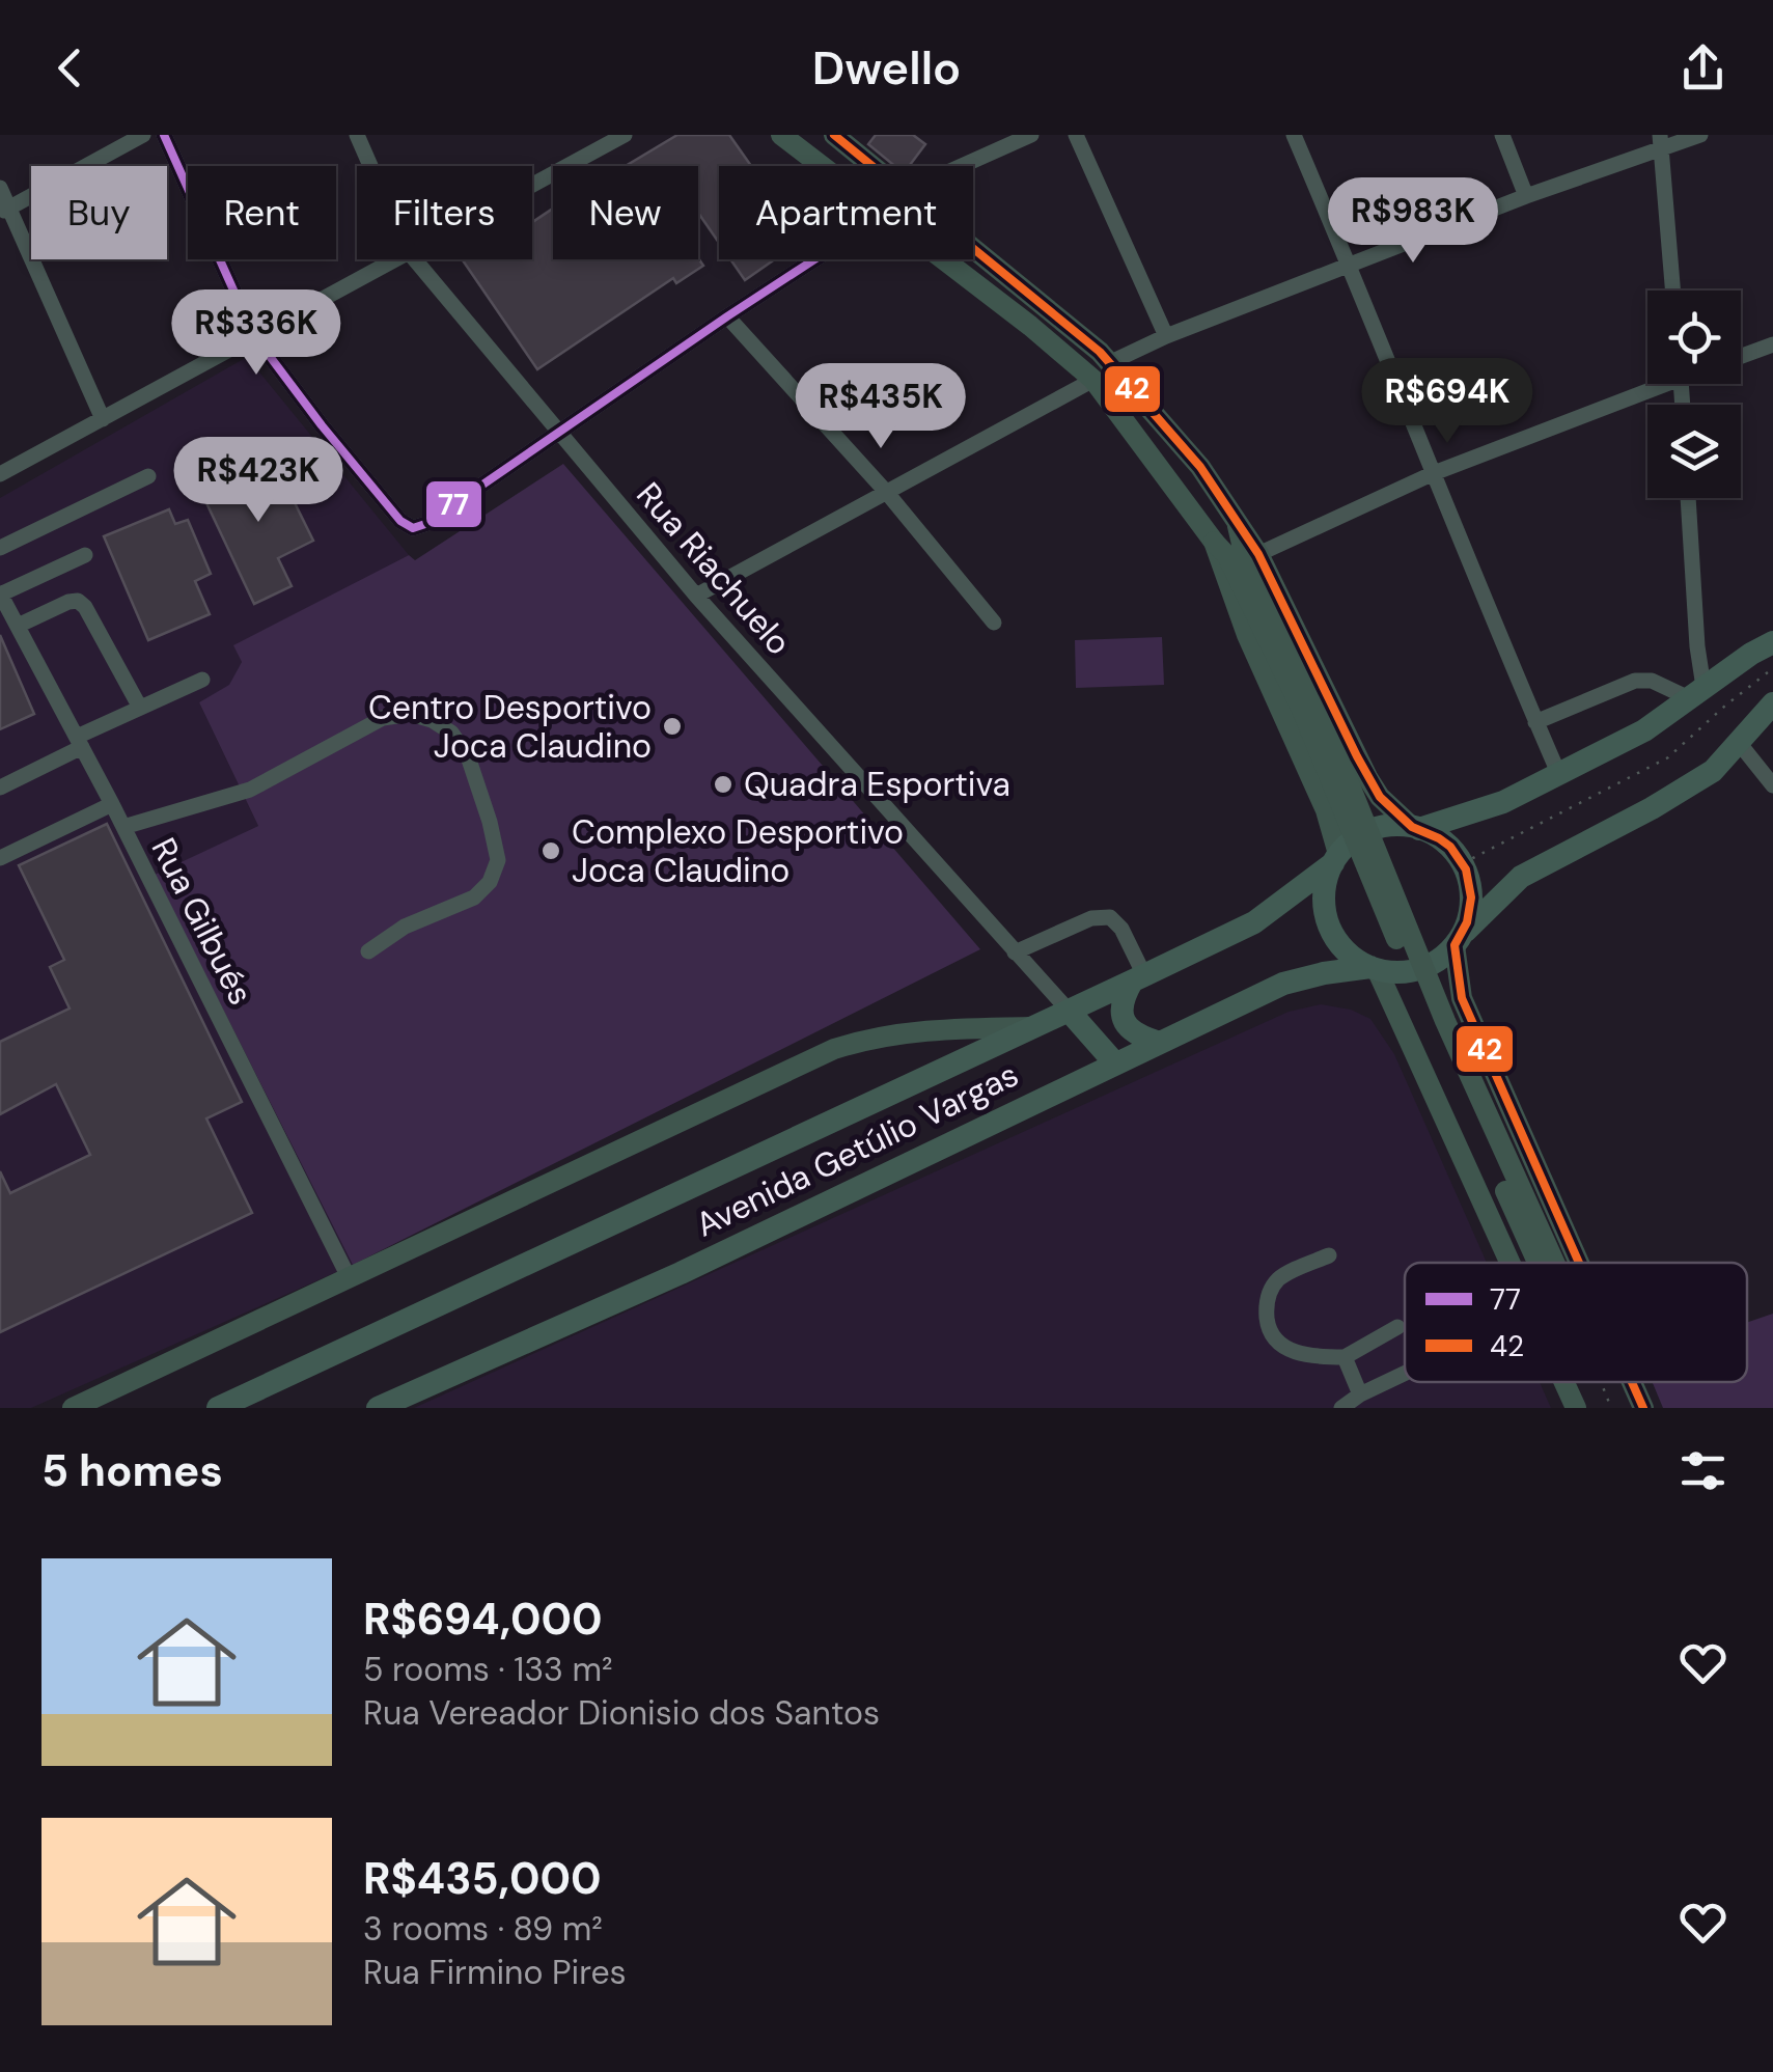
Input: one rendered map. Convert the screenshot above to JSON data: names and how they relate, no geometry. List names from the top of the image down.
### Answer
{
  "streets": {
    "highway": ["Avenida Getúlio Vargas"],
    "street": ["Rua Riachuelo", "Rua Gilbués"]
  },
  "crossings": [
    ["Rua Riachuelo", "Avenida Getúlio Vargas"],
    ["Rua Gilbués", "Avenida Getúlio Vargas"]
  ],
  "places": ["Centro Desportivo Joca Claudino", "Quadra Esportiva", "Complexo Desportivo Joca Claudino"],
  "lines": ["transit line 77", "transit line 42"],
  "legend": ["77", "42"],
  "page": {
    "header": "Dwello",
    "chip": [
      "Buy",
      "Rent",
      "Filters",
      "New",
      "Apartment"
    ],
    "price": [
      "R$983K",
      "R$336K",
      "R$694K",
      "R$435K",
      "R$423K"
    ],
    "heading": "5 homes",
    "list": [
      {
        "name": "R$694,000",
        "note": "5 rooms · 133 m² · Rua Vereador Dionisio dos Santos"
      },
      {
        "name": "R$435,000",
        "note": "3 rooms · 89 m² · Rua Firmino Pires"
      }
    ]
  }
}
